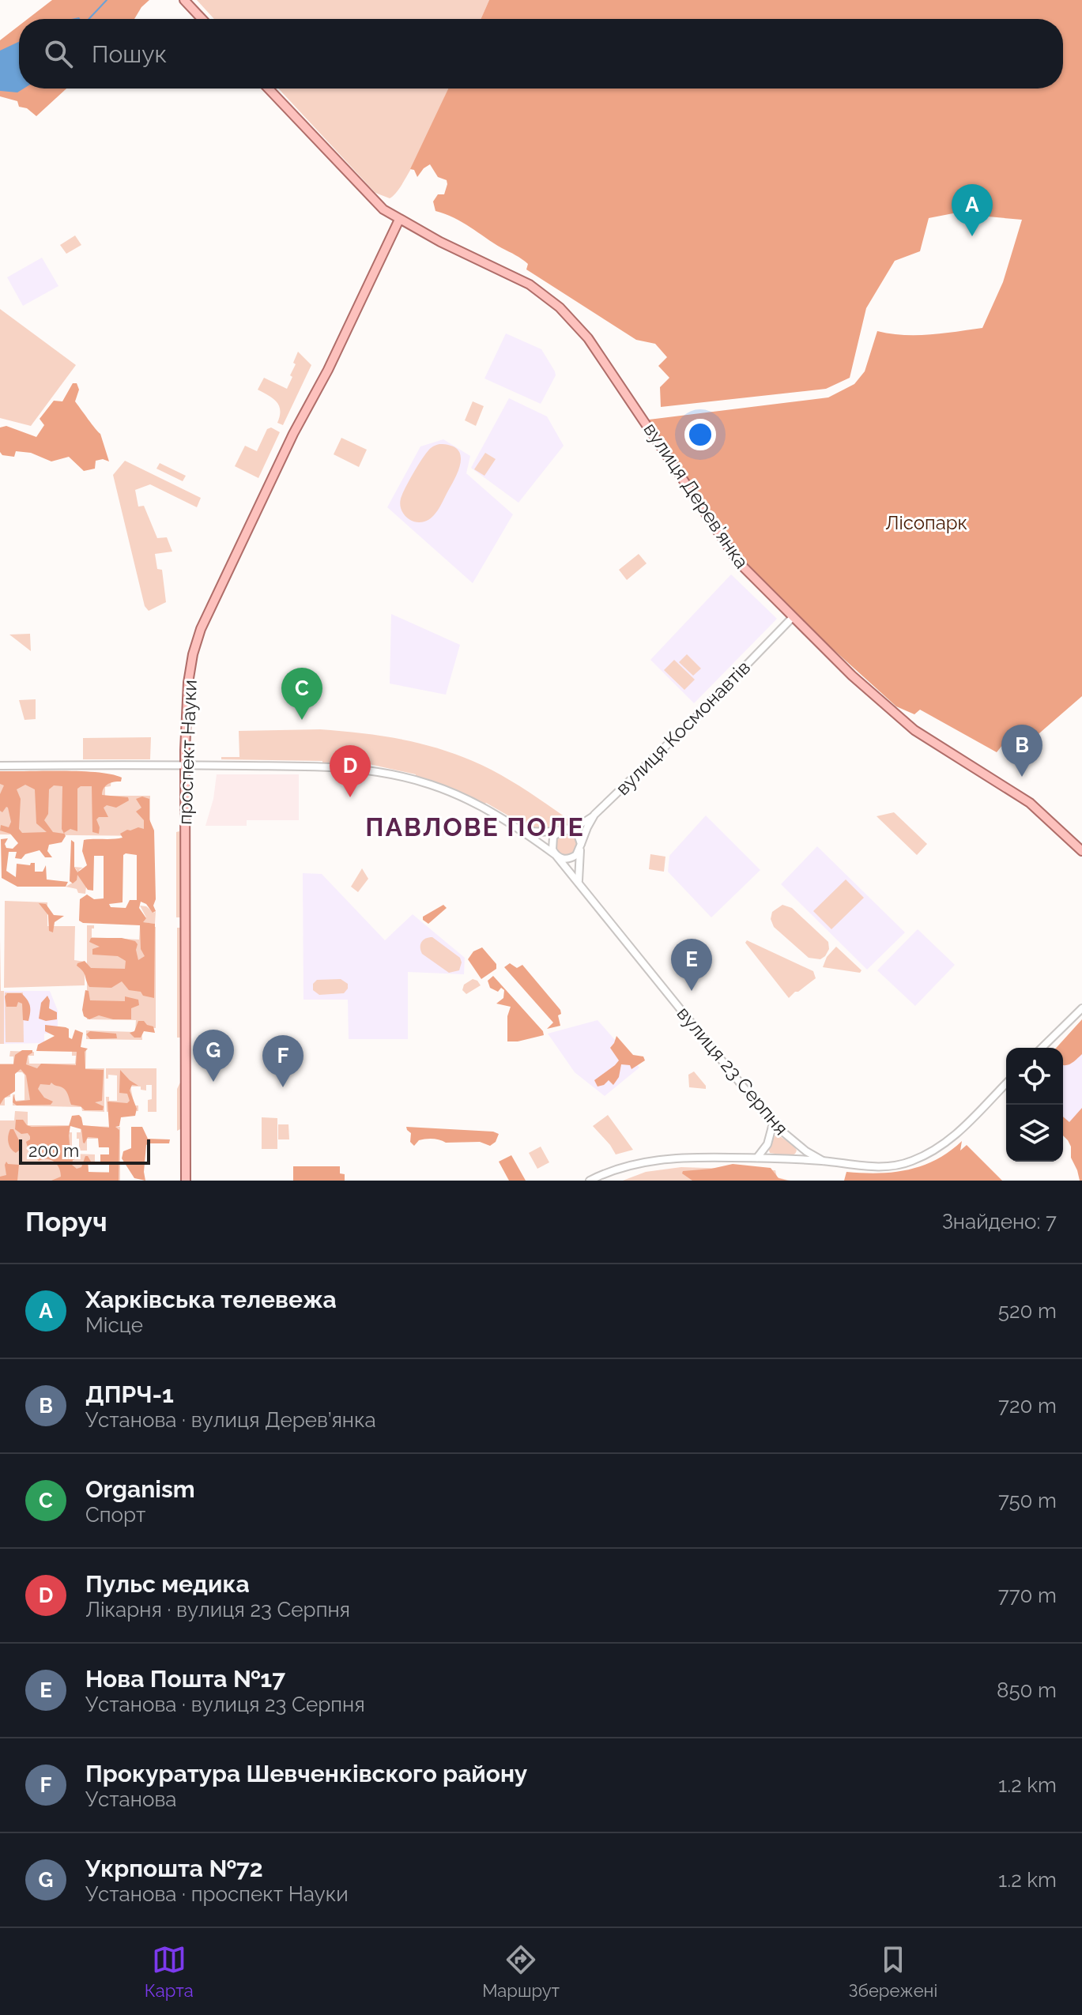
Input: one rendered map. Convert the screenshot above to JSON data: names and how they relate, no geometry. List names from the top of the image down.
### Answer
{
  "streets": {
    "main road": ["вулиця Дерев’янка", "проспект Науки"],
    "street": ["вулиця Космонавтів", "вулиця 23 Серпня"]
  },
  "crossings": [
    ["вулиця Дерев’янка", "вулиця Космонавтів"],
    ["вулиця Дерев’янка", "проспект Науки"],
    ["вулиця Космонавтів", "вулиця 23 Серпня"],
    ["проспект Науки", "вулиця 23 Серпня"]
  ],
  "districts": ["ПАВЛОВЕ ПОЛЕ"],
  "parks": ["Лісопарк"],
  "scale_bar": "200 m",
  "page": {
    "search": "Пошук",
    "pins": [
      "A",
      "C",
      "B",
      "D",
      "E",
      "G",
      "F"
    ],
    "scale": "200 m",
    "heading": ["Поруч", "Знайдено: 7"],
    "list": [
      {
        "mark": "A",
        "name": "Харківська телевежа",
        "note": "Місце",
        "value": "520 m"
      },
      {
        "mark": "B",
        "name": "ДПРЧ-1",
        "note": "Установа · вулиця Дерев’янка",
        "value": "720 m"
      },
      {
        "mark": "C",
        "name": "Organism",
        "note": "Спорт",
        "value": "750 m"
      },
      {
        "mark": "D",
        "name": "Пульс медика",
        "note": "Лікарня · вулиця 23 Серпня",
        "value": "770 m"
      },
      {
        "mark": "E",
        "name": "Нова Пошта №17",
        "note": "Установа · вулиця 23 Серпня",
        "value": "850 m"
      },
      {
        "mark": "F",
        "name": "Прокуратура Шевченківского району",
        "note": "Установа",
        "value": "1.2 km"
      },
      {
        "mark": "G",
        "name": "Укрпошта №72",
        "note": "Установа · проспект Науки",
        "value": "1.2 km"
      }
    ],
    "nav": ["Карта", "Маршрут", "Збережені"]
  }
}
